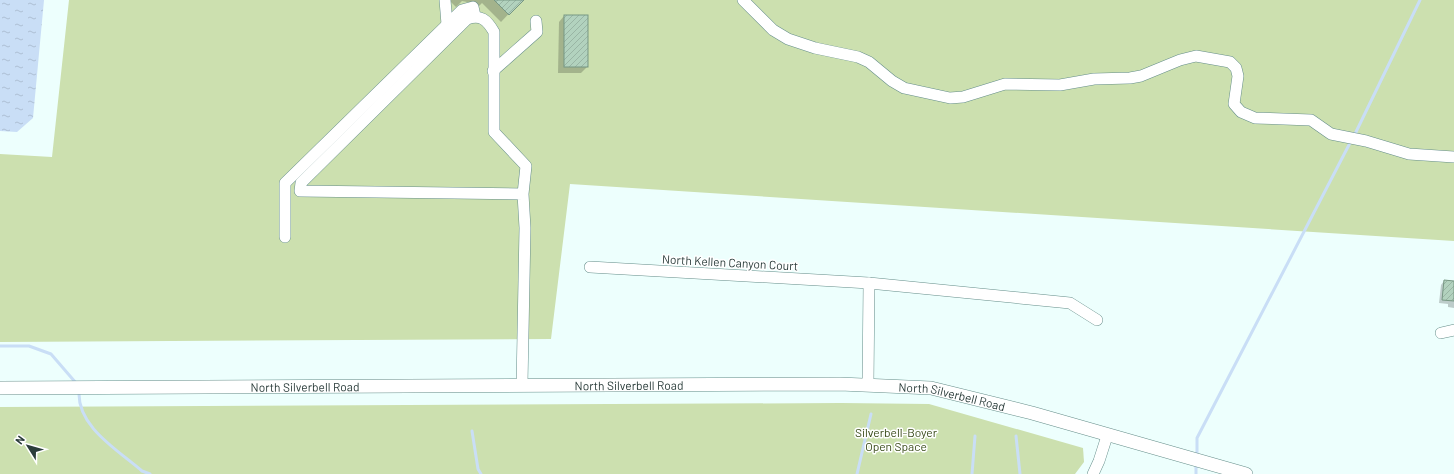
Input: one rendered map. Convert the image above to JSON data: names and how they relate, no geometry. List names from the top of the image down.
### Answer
{
  "streets": {
    "main road": ["North Silverbell Road"],
    "street": ["North Kellen Canyon Court"]
  },
  "parks": ["Silverbell-Boyer Open Space"],
  "north": "top left"
}
